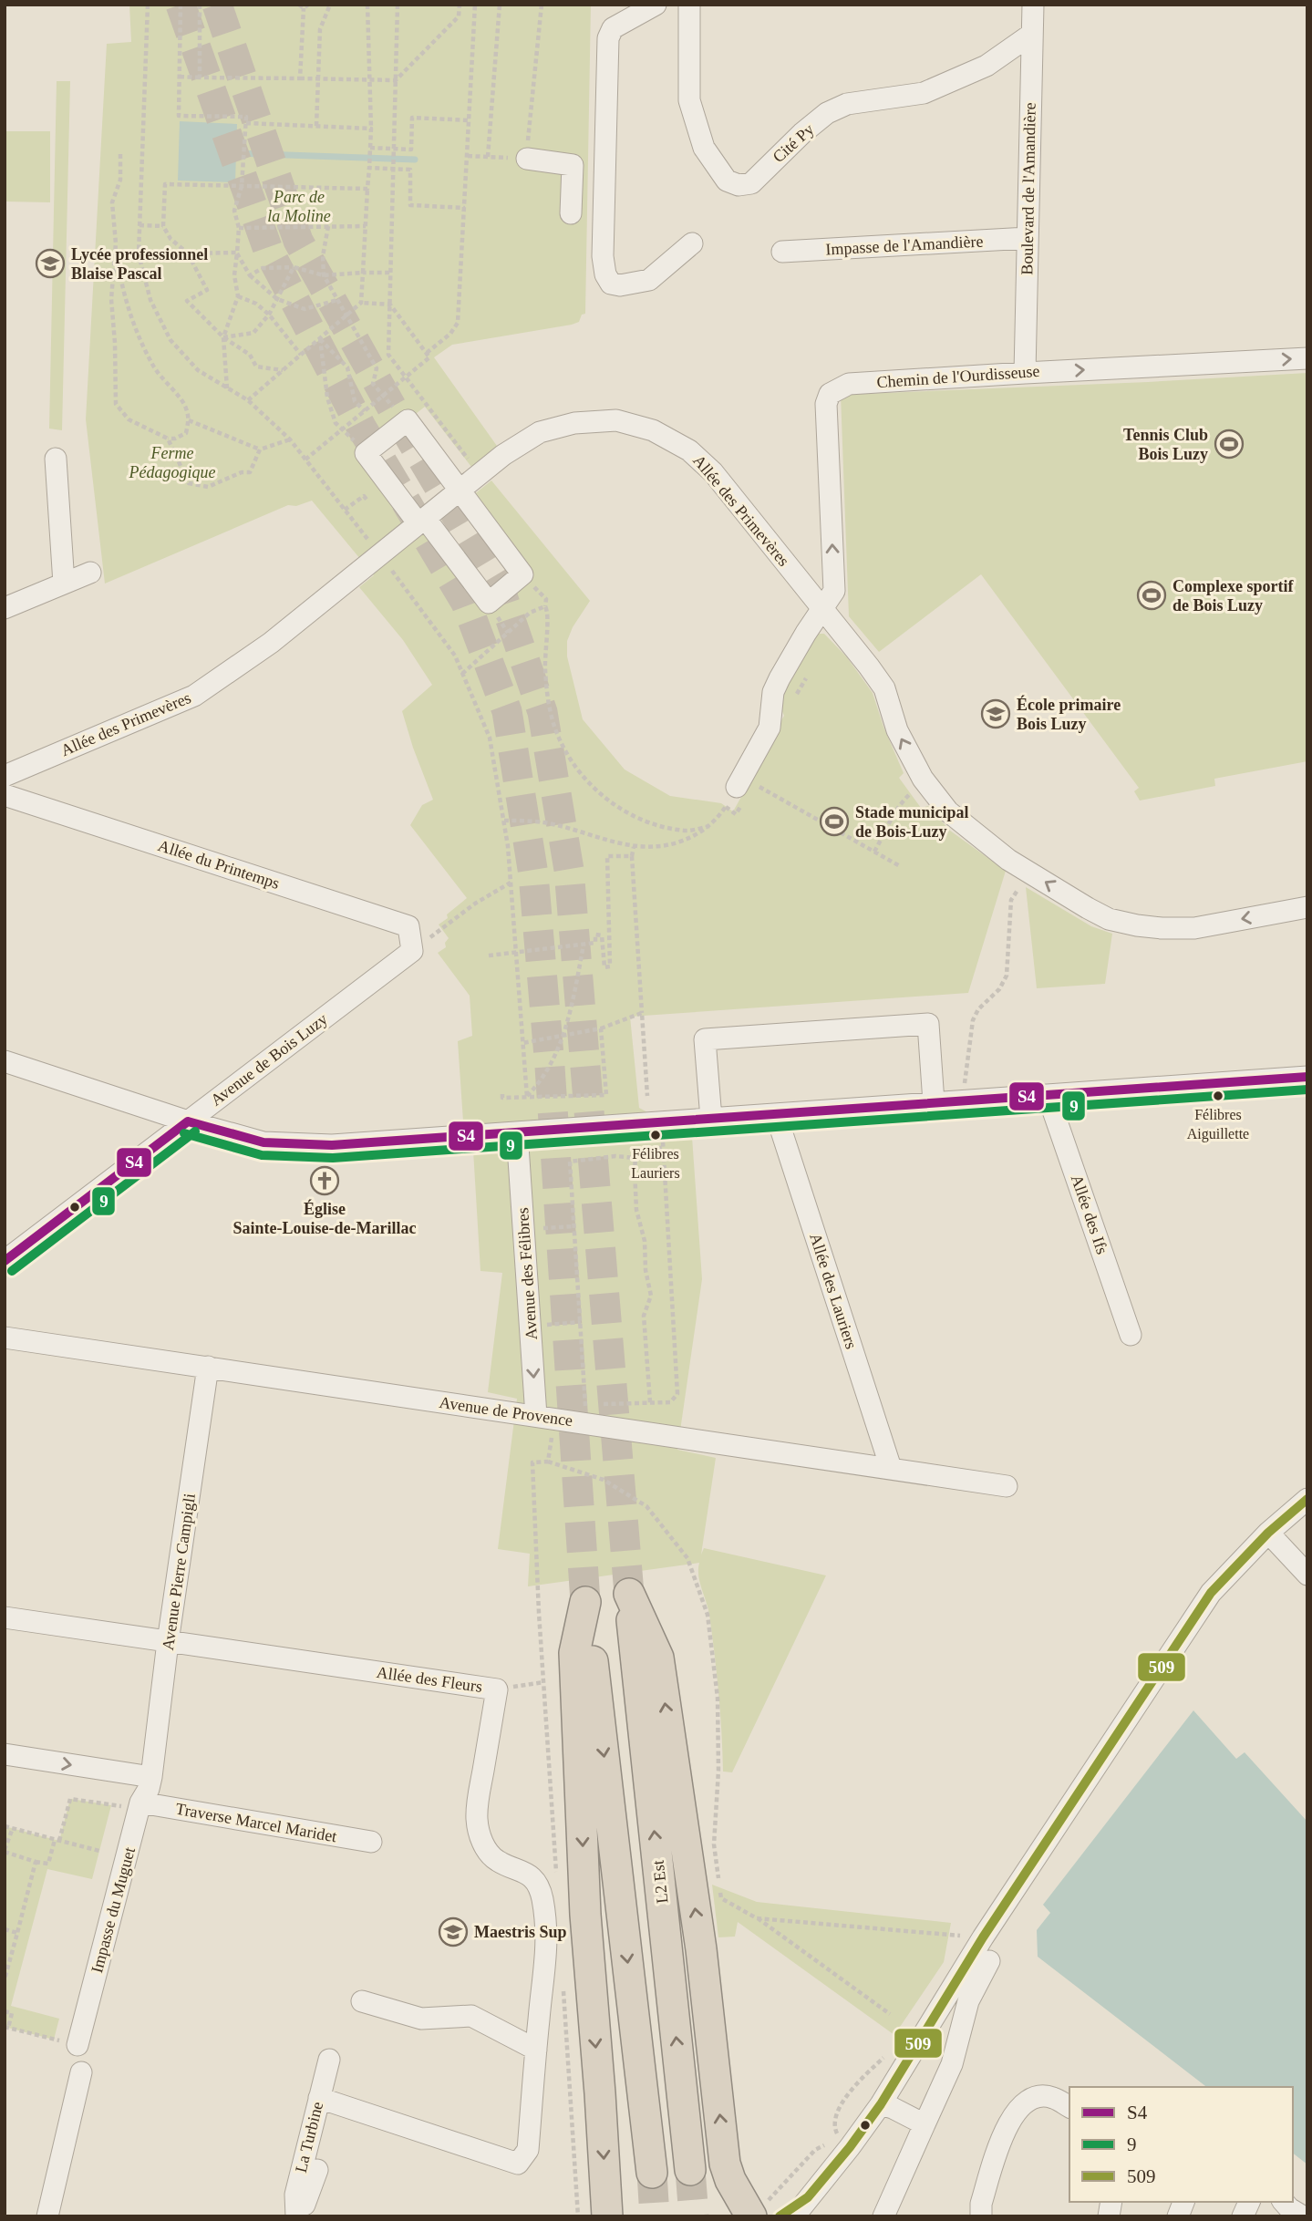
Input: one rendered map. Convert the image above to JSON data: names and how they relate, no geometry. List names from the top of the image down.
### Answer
{
  "streets": {
    "highway": ["L2 Est"],
    "street": [
      "Cité Py",
      "Boulevard de l'Amandière",
      "Impasse de l'Amandière",
      "Chemin de l'Ourdisseuse",
      "Allée des Primevères",
      "Allée du Printemps",
      "Avenue de Bois Luzy",
      "Allée des Ifs",
      "Avenue des Félibres",
      "Allée des Lauriers",
      "Avenue de Provence",
      "Avenue Pierre Campigli",
      "Allée des Fleurs",
      "Traverse Marcel Maridet",
      "Impasse du Muguet",
      "La Turbine"
    ]
  },
  "crossings": [
    ["Cité Py", "Boulevard de l'Amandière"],
    ["Boulevard de l'Amandière", "Impasse de l'Amandière"],
    ["Boulevard de l'Amandière", "Chemin de l'Ourdisseuse"],
    ["Chemin de l'Ourdisseuse", "Allée des Primevères"],
    ["Allée du Printemps", "Avenue de Bois Luzy"],
    ["Avenue des Félibres", "Avenue de Provence"],
    ["Allée des Lauriers", "Avenue de Provence"],
    ["Avenue de Provence", "Avenue Pierre Campigli"],
    ["Avenue Pierre Campigli", "Allée des Fleurs"],
    ["Avenue Pierre Campigli", "Impasse du Muguet"],
    ["Allée des Fleurs", "La Turbine"],
    ["Traverse Marcel Maridet", "Impasse du Muguet"]
  ],
  "one_way": ["Avenue des Félibres"],
  "parks": ["Parc de la Moline", "Ferme Pédagogique"],
  "places": {
    "school or university": ["Lycée professionnel Blaise Pascal", "École primaire Bois Luzy", "Maestris Sup"],
    "sports": ["Tennis Club Bois Luzy", "Complexe sportif de Bois Luzy", "Stade municipal de Bois-Luzy"],
    "other": ["Félibres Aiguillette", "Félibres Lauriers"],
    "church": ["Église Sainte-Louise-de-Marillac"]
  },
  "lines": ["transit line S4", "transit line 9", "transit line 509"],
  "legend": ["S4", "9", "509"]
}
